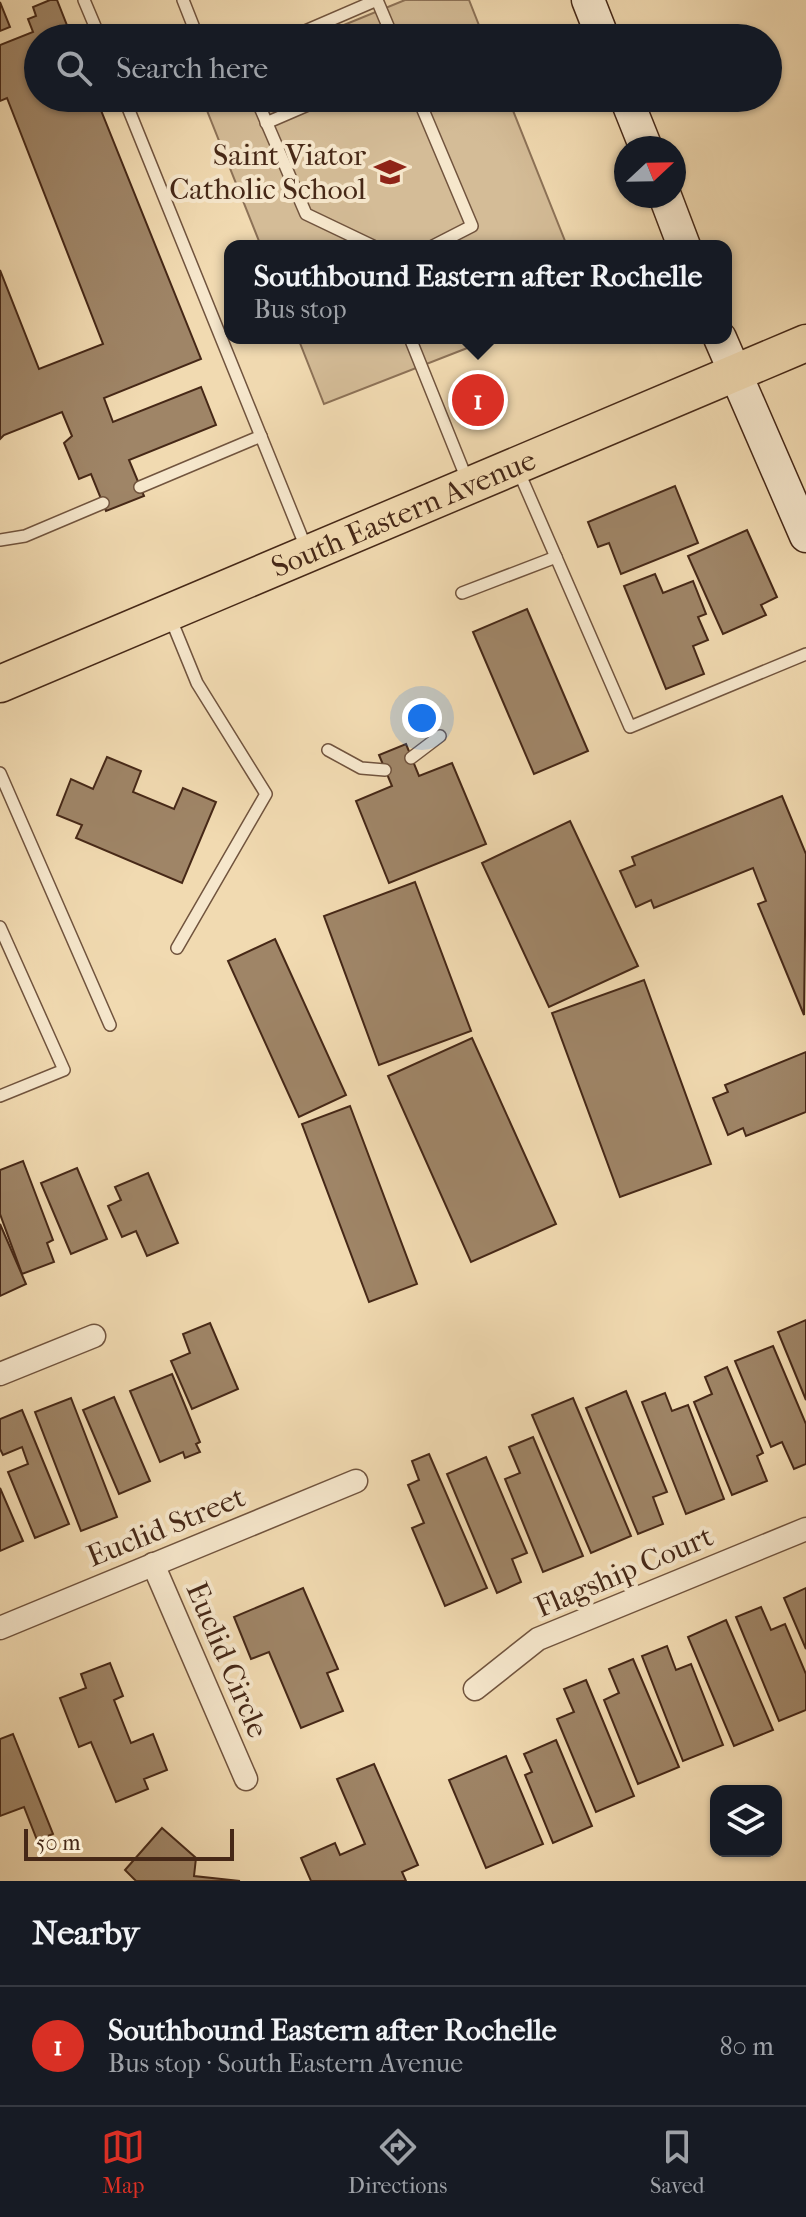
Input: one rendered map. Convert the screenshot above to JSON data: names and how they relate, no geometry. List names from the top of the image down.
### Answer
{
  "streets": {
    "main road": ["South Eastern Avenue"],
    "street": ["Euclid Street", "Flagship Court", "Euclid Circle"]
  },
  "crossings": [
    ["Euclid Street", "Euclid Circle"]
  ],
  "places": {
    "school or university": ["Saint Viator Catholic School"]
  },
  "scale_bar": "50 m",
  "north": "right",
  "page": {
    "search": "Search here",
    "popup": ["Southbound Eastern after Rochelle", "Bus stop"],
    "pins": "1",
    "scale": "50 m",
    "heading": "Nearby",
    "list": [
      {
        "mark": "1",
        "name": "Southbound Eastern after Rochelle",
        "note": "Bus stop · South Eastern Avenue",
        "value": "80 m"
      }
    ],
    "nav": ["Map", "Directions", "Saved"]
  }
}
